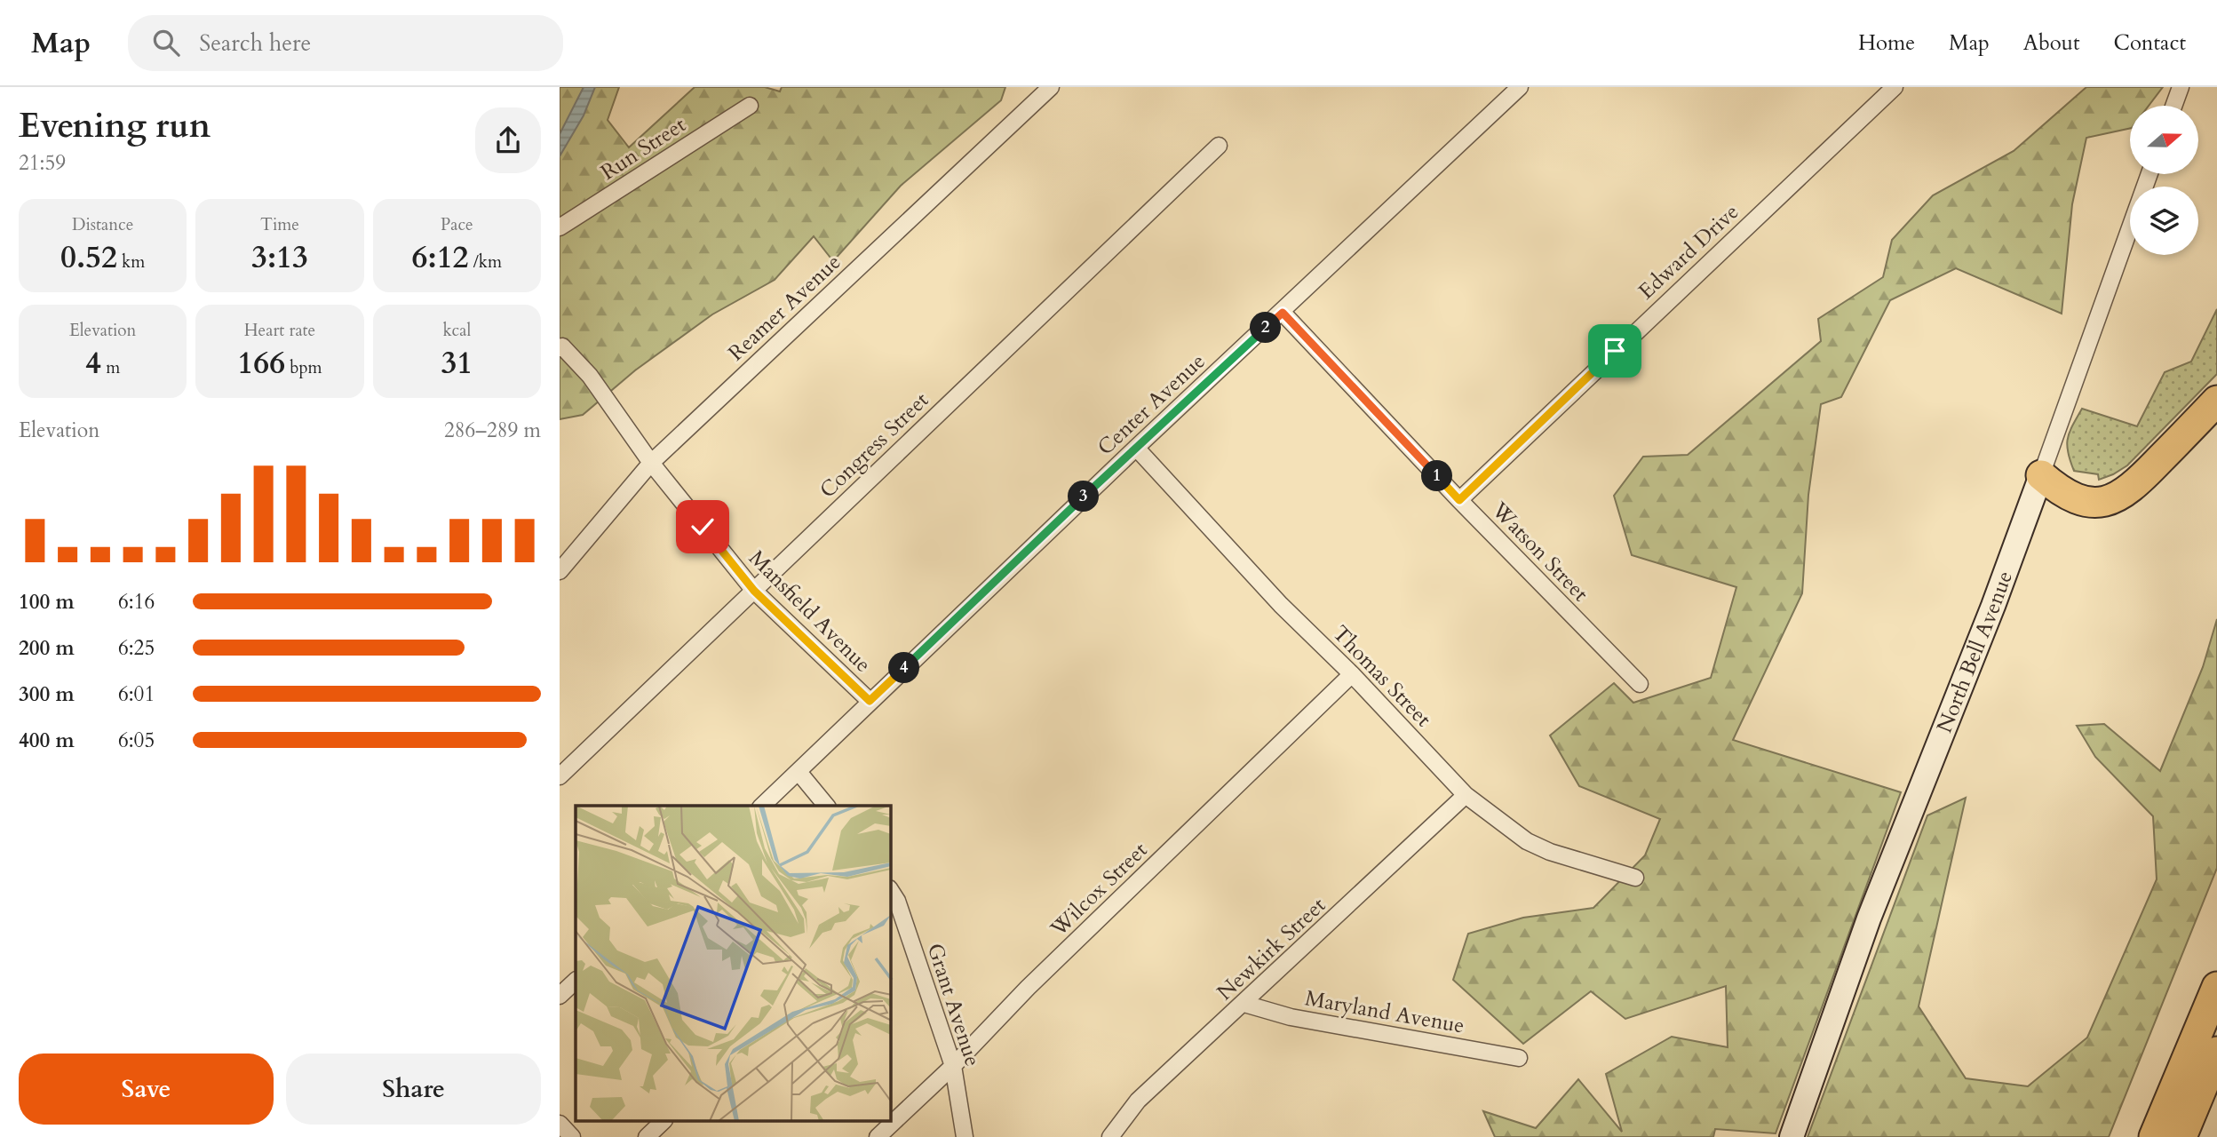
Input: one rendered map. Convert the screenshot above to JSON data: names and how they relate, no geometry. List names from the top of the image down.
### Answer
{
  "streets": {
    "street": [
      "Run Street",
      "Edward Drive",
      "Reamer Avenue",
      "Center Avenue",
      "Congress Street",
      "Watson Street",
      "Mansfield Avenue",
      "North Bell Avenue",
      "Thomas Street",
      "Wilcox Street",
      "Newkirk Street",
      "Grant Avenue",
      "Maryland Avenue"
    ]
  },
  "crossings": [
    ["Edward Drive", "Watson Street"],
    ["Reamer Avenue", "Mansfield Avenue"],
    ["Center Avenue", "Watson Street"],
    ["Center Avenue", "Mansfield Avenue"],
    ["Center Avenue", "Thomas Street"],
    ["Congress Street", "Mansfield Avenue"],
    ["Thomas Street", "Wilcox Street"],
    ["Thomas Street", "Newkirk Street"],
    ["Wilcox Street", "Grant Avenue"],
    ["Newkirk Street", "Maryland Avenue"]
  ],
  "north": "right",
  "page": {
    "header": "Map",
    "search": "Search here",
    "nav": [
      "Home",
      "Map",
      "About",
      "Contact"
    ],
    "heading": ["Evening run", "21:59"],
    "stats": [
      ["Distance", "0.52 km"],
      ["Time", "3:13"],
      ["Pace", "6:12 /km"],
      ["Elevation", "4 m"],
      ["Heart rate", "166 bpm"],
      ["kcal", "31"]
    ],
    "pins": [
      "2",
      "1",
      "3",
      "4"
    ],
    "chart": ["Elevation", "286–289 m"],
    "list": [
      {
        "name": "100 m",
        "note": "6:16"
      },
      {
        "name": "200 m",
        "note": "6:25"
      },
      {
        "name": "300 m",
        "note": "6:01"
      },
      {
        "name": "400 m",
        "note": "6:05"
      }
    ],
    "buttons": ["Save", "Share"]
  }
}
